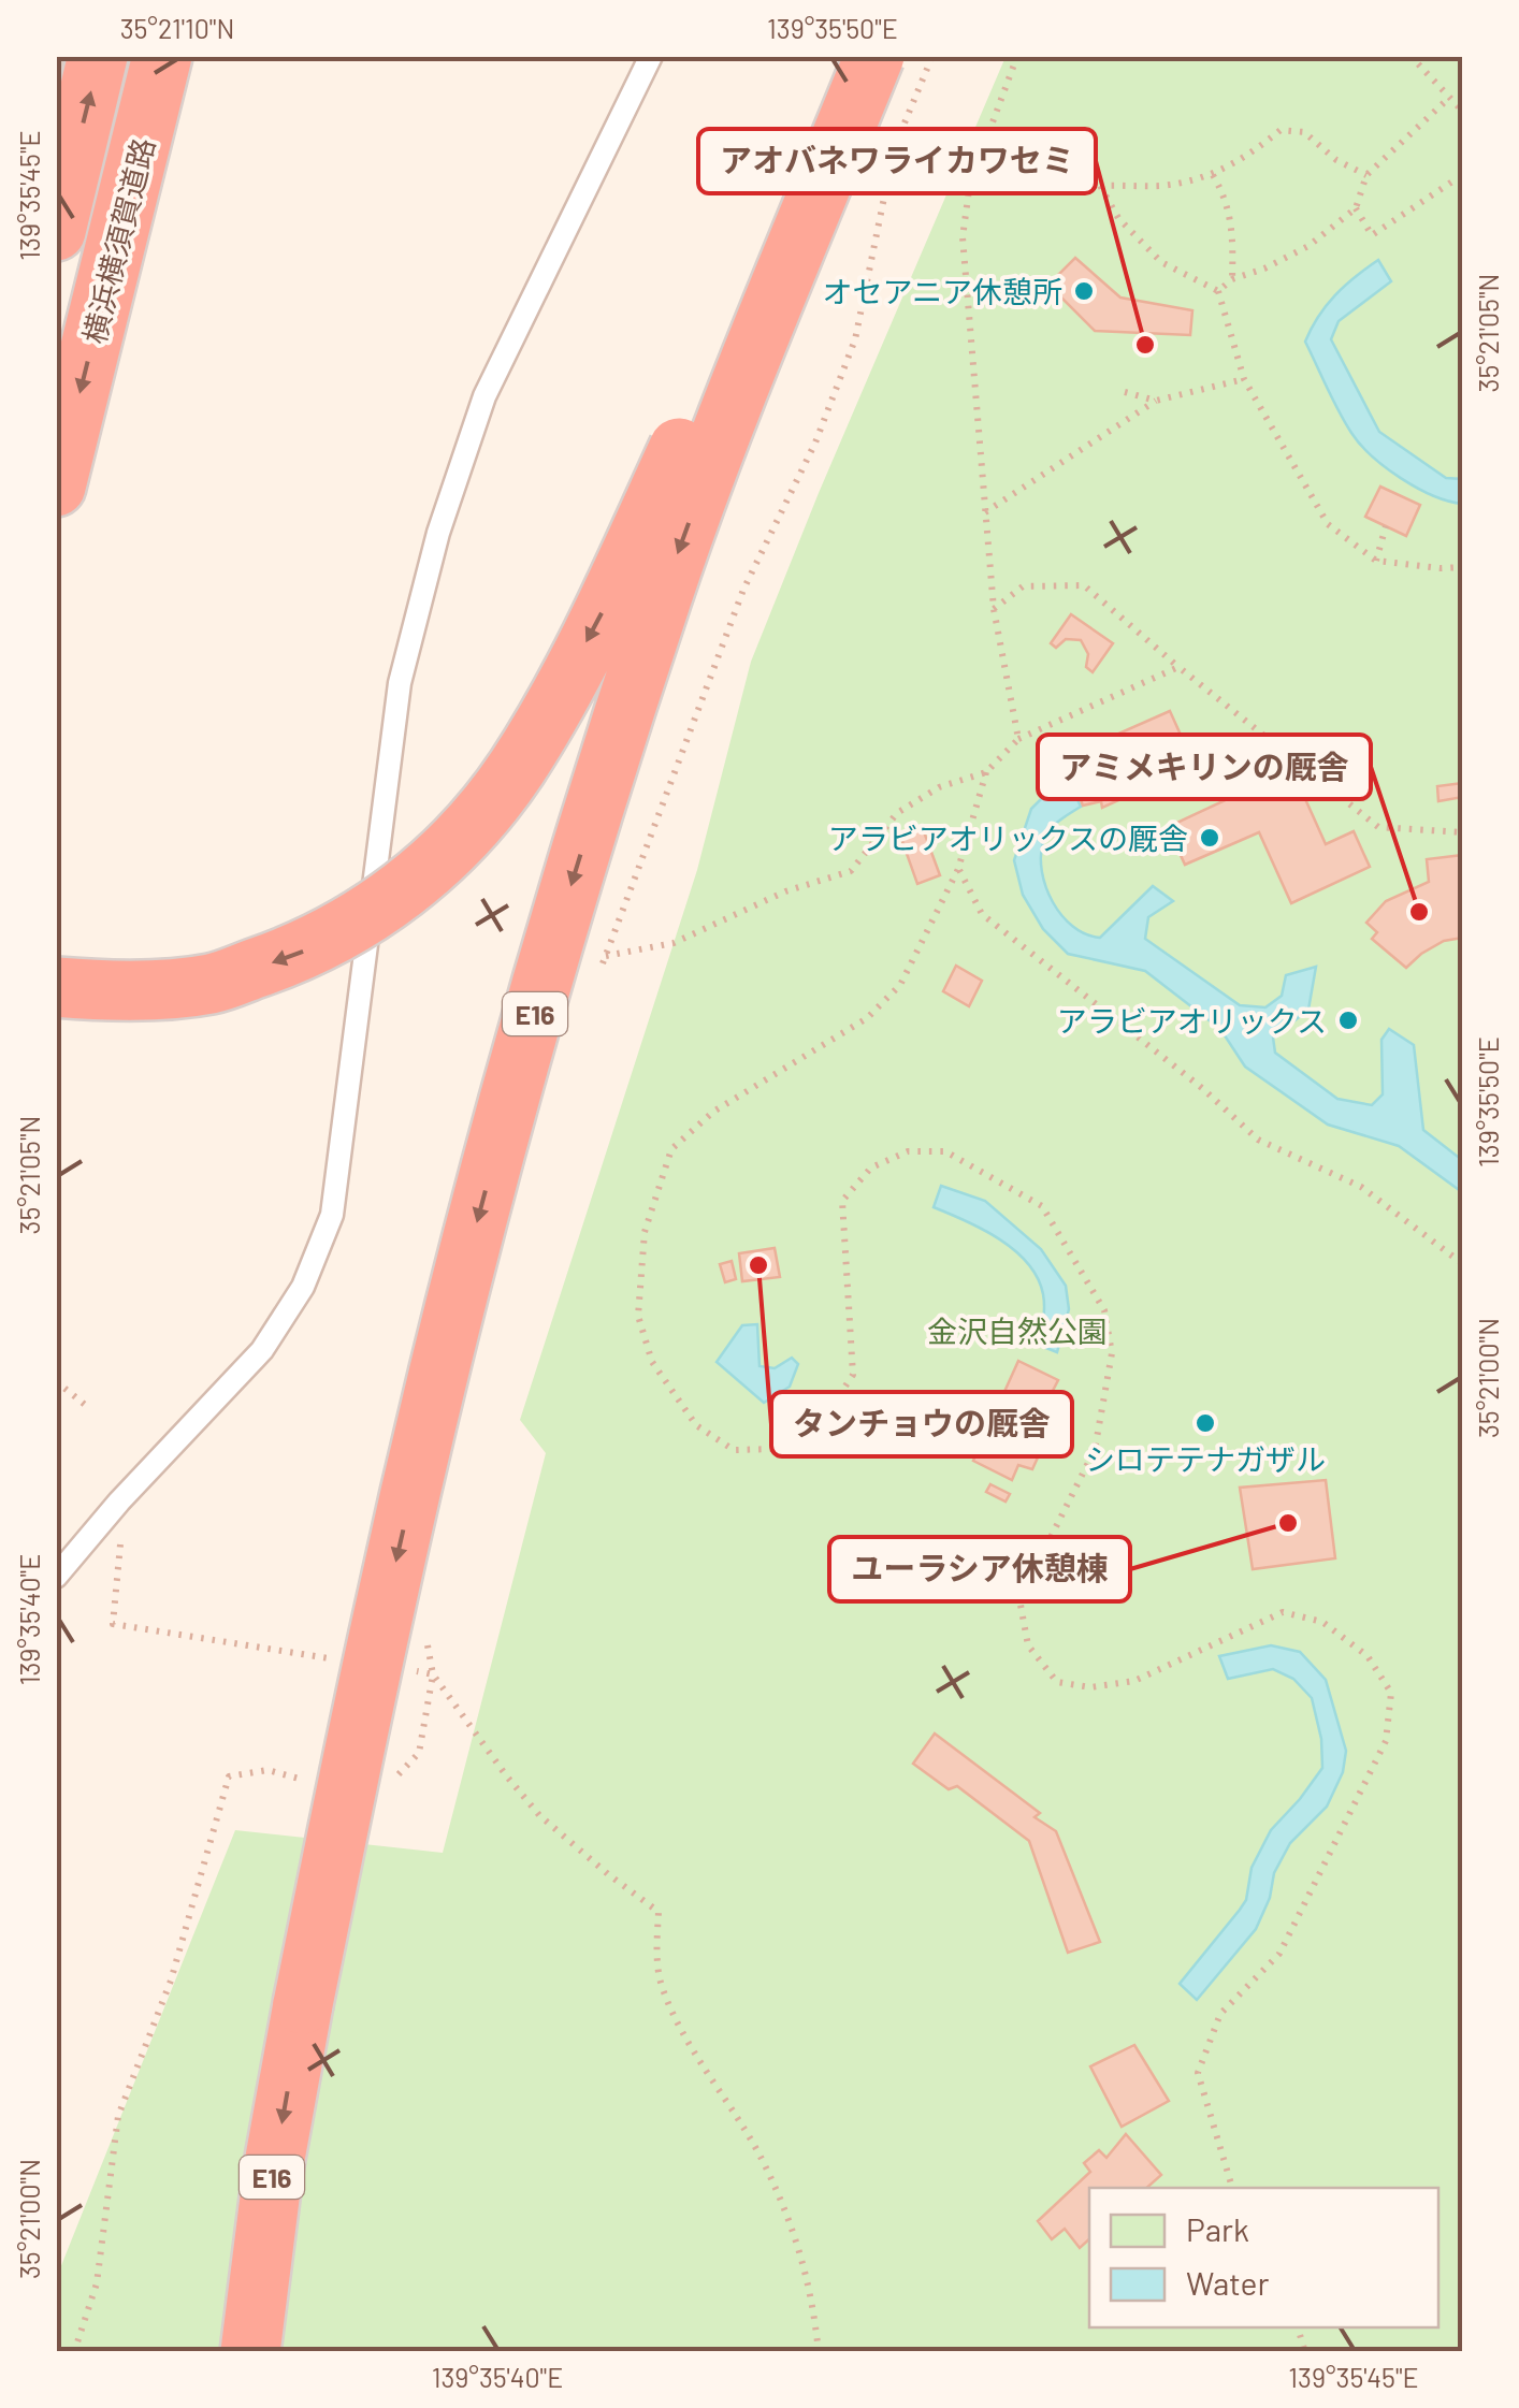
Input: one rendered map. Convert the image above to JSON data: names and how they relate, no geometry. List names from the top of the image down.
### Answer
{
  "streets": {
    "highway": ["横浜横須賀道路", "E16"]
  },
  "parks": ["金沢自然公園"],
  "places": [
    "オセアニア休憩所",
    "アオバネワライカワセミ",
    "アラビアオリックスの厩舎",
    "アミメキリンの厩舎",
    "アラビアオリックス",
    "タンチョウの厩舎",
    "シロテテナガザル",
    "ユーラシア休憩棟"
  ],
  "legend": ["Park", "Water"],
  "coordinates": [
    "35°21'10\"N",
    "139°35'50\"E",
    "139°35'45\"E",
    "35°21'05\"N",
    "35°21'00\"N",
    "139°35'40\"E"
  ]
}
